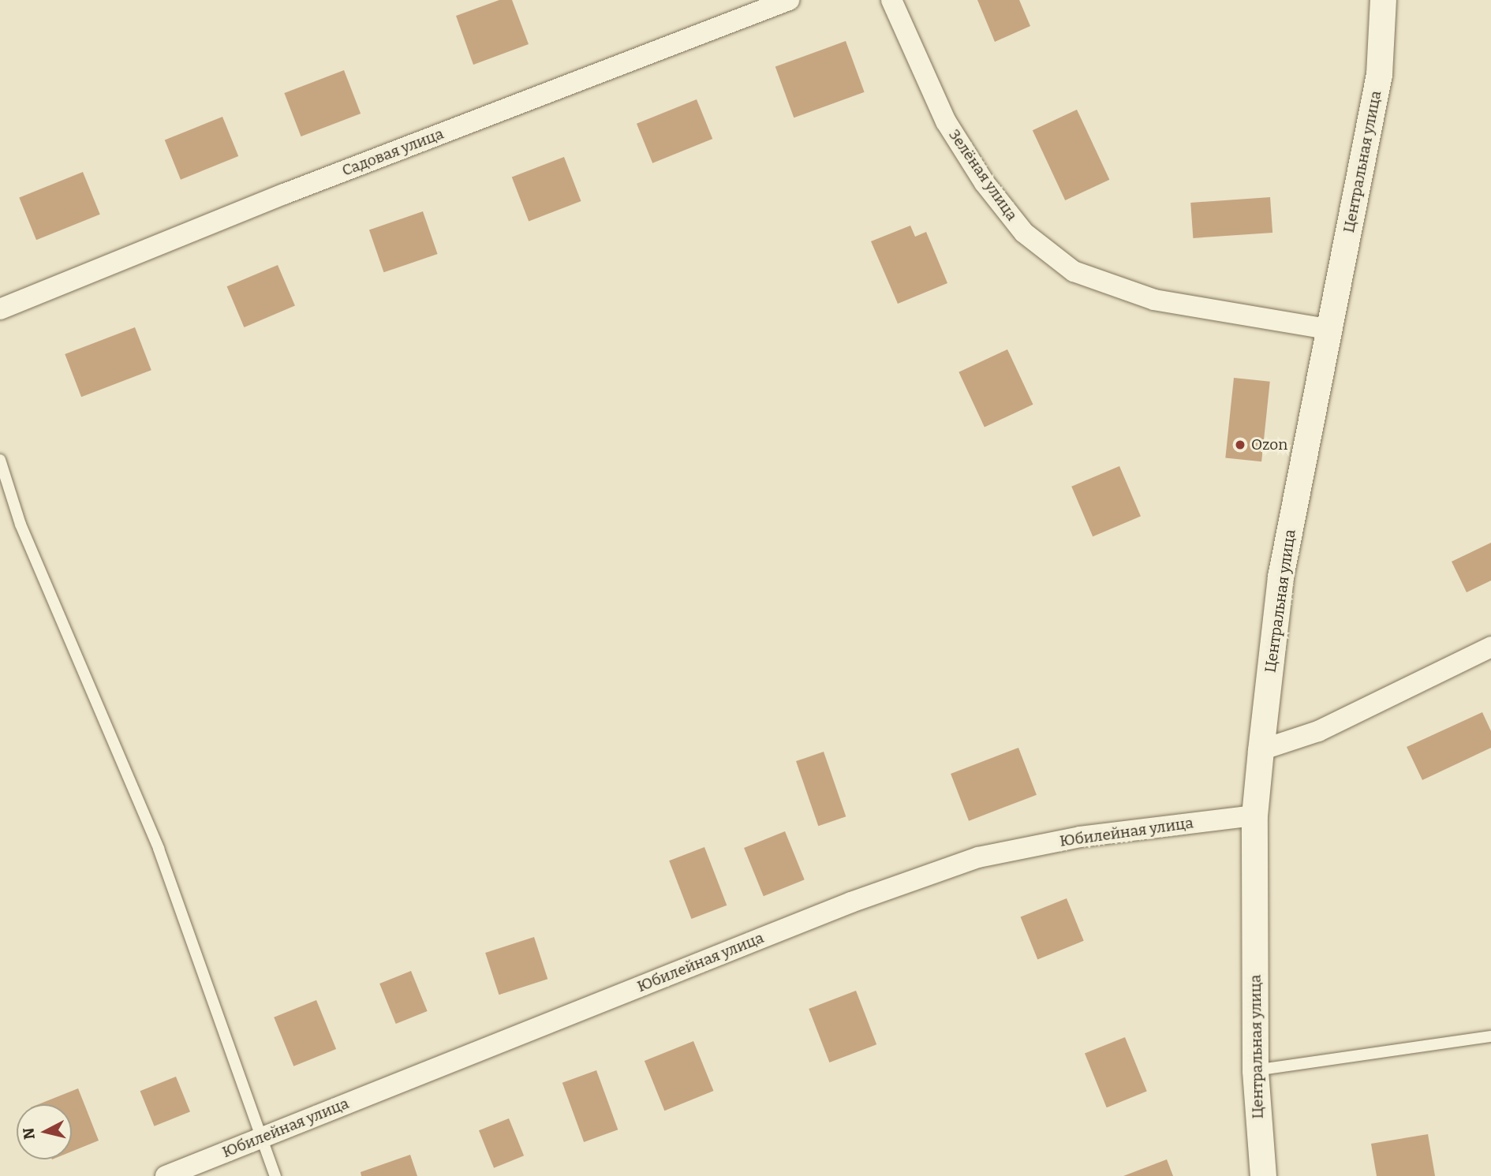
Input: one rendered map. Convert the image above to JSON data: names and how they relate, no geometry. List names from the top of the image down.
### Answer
{
  "streets": {
    "street": [
      "Садовая улица",
      "Центральная улица",
      "Зелёная улица",
      "Юбилейная улица"
    ]
  },
  "crossings": [
    ["Центральная улица", "Зелёная улица"],
    ["Центральная улица", "Юбилейная улица"]
  ],
  "places": ["Ozon"],
  "north": "left"
}
